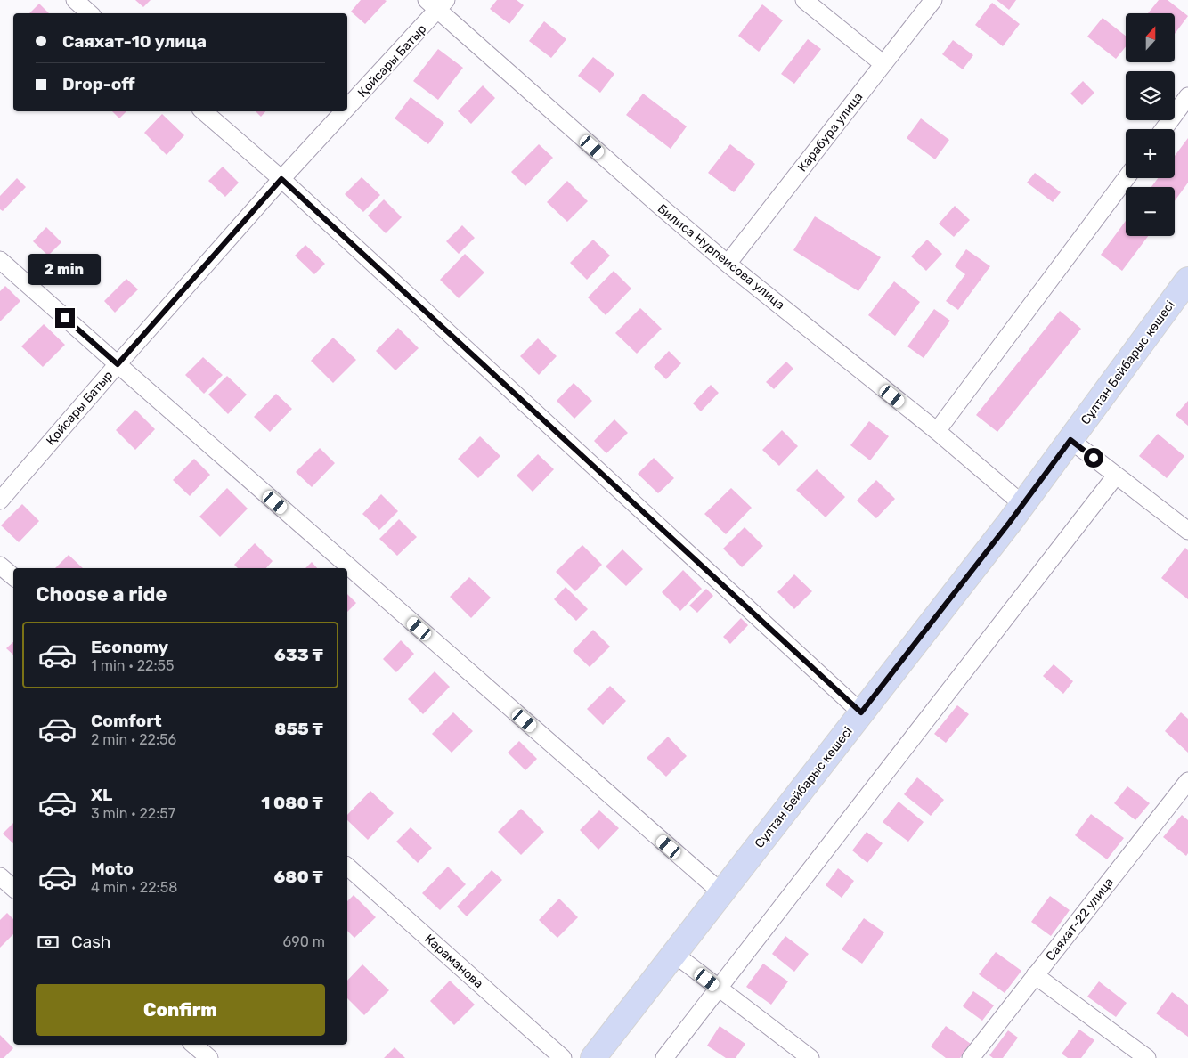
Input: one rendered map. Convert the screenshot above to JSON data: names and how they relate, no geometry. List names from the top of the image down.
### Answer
{
  "streets": {
    "main road": ["Сұлтан Бейбарыс көшесі"],
    "street": [
      "Қойсары Батыр",
      "Карабура улица",
      "Билиса Нурпеисова улица",
      "Саяхат-22 улица",
      "Караманова"
    ]
  },
  "crossings": [
    ["Қойсары Батыр", "Билиса Нурпеисова улица"],
    ["Карабура улица", "Билиса Нурпеисова улица"],
    ["Билиса Нурпеисова улица", "Сұлтан Бейбарыс көшесі"]
  ],
  "north": "top",
  "page": {
    "map_buttons": ["+", "−"],
    "banner": ["Саяхат-10 улица", "Drop-off"],
    "bubble": "2 min",
    "heading": "Choose a ride",
    "list": [
      {
        "name": "Economy",
        "note": "1 min · 22:55",
        "value": "633 ₸"
      },
      {
        "name": "Comfort",
        "note": "2 min · 22:56",
        "value": "855 ₸"
      },
      {
        "name": "XL",
        "note": "3 min · 22:57",
        "value": "1 080 ₸"
      },
      {
        "name": "Moto",
        "note": "4 min · 22:58",
        "value": "680 ₸"
      }
    ],
    "pay": ["Cash", "690 m"],
    "buttons": "Confirm"
  }
}
